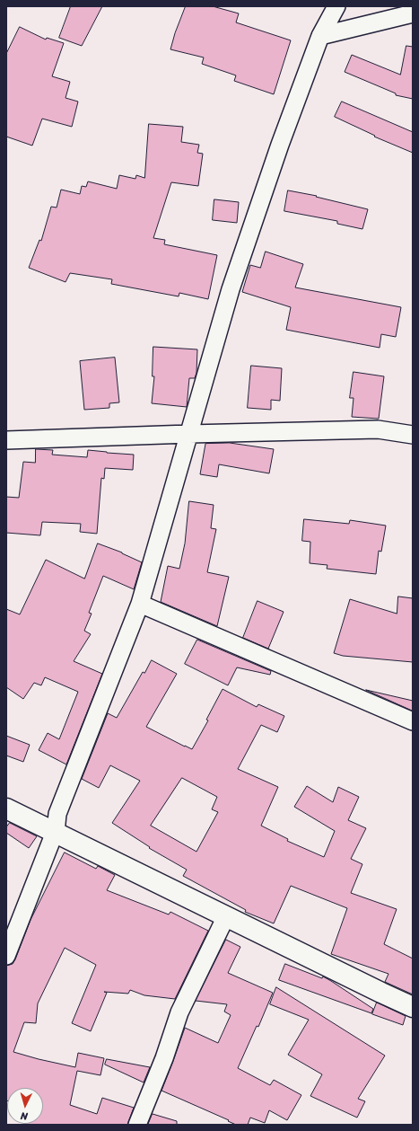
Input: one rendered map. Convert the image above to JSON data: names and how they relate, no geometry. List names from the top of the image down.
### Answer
{
  "north": "bottom"
}
